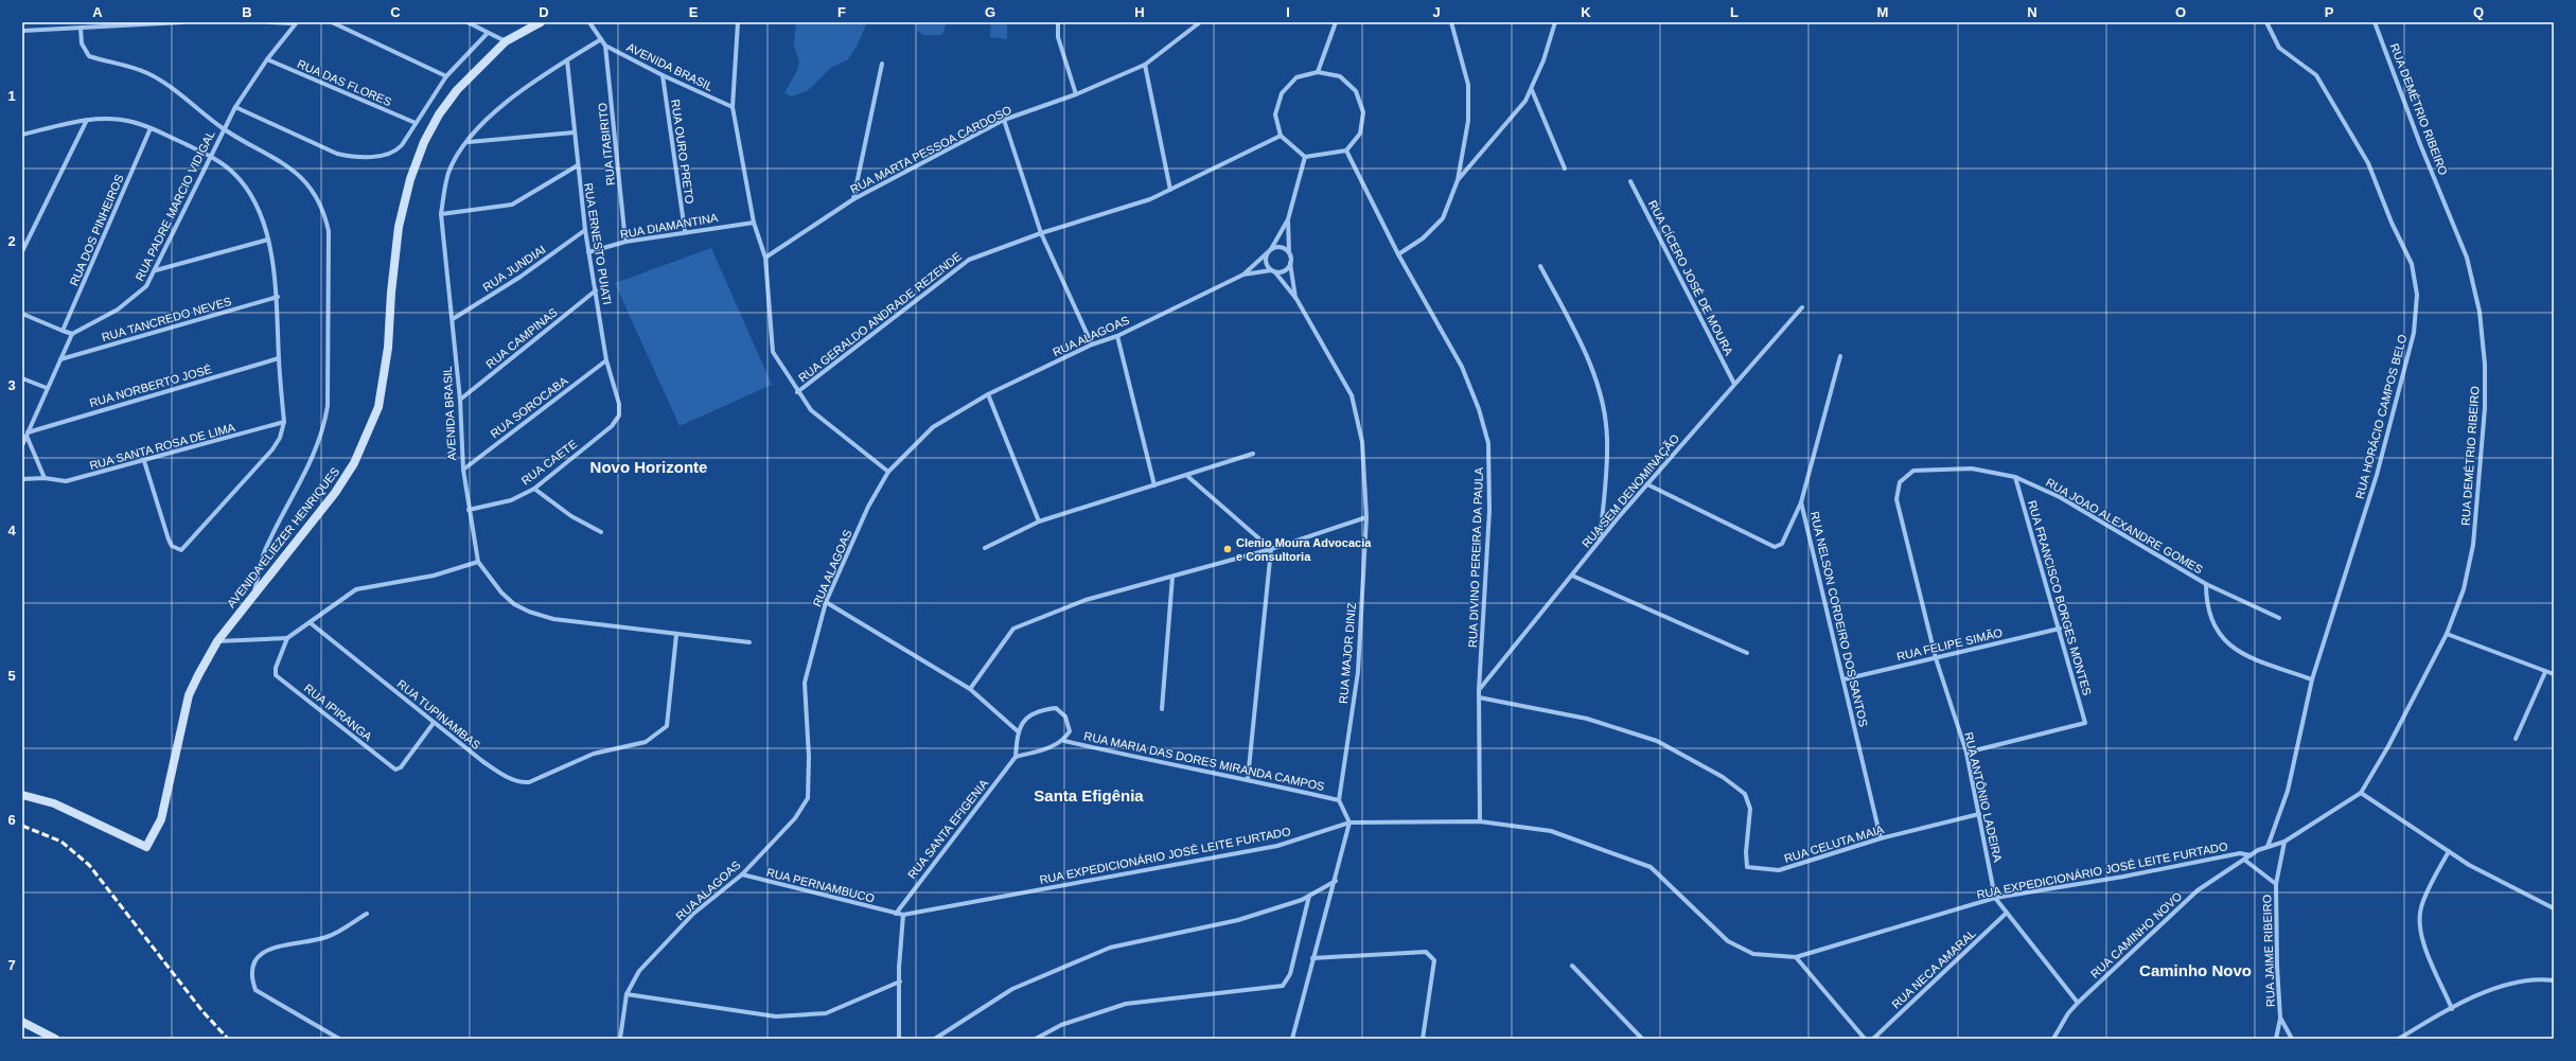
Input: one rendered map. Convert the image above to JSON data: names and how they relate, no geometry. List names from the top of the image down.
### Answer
{
  "streets": {
    "street": [
      "AVENIDA BRASIL",
      "RUA DAS FLORES",
      "RUA DEMÉTRIO RIBEIRO",
      "RUA ITABIRITO",
      "RUA MARTA PESSOA CARDOSO",
      "RUA OURO PRETO",
      "RUA PADRE MARCIO VIDIGAL",
      "RUA DIAMANTINA",
      "RUA DOS PINHEIROS",
      "RUA ERNESTO PUIATI",
      "RUA JUNDIAI",
      "RUA CÍCERO JOSÉ DE MOURA",
      "RUA GERALDO ANDRADE REZENDE",
      "RUA TANCREDO NEVES",
      "RUA ALAGOAS",
      "RUA CAMPINAS",
      "RUA NORBERTO JOSÉ",
      "RUA SOROCABA",
      "RUA HORÁCIO CAMPOS BELO",
      "RUA SANTA ROSA DE LIMA",
      "RUA CAETE",
      "RUA SEM DENOMINAÇÃO",
      "RUA JOAO ALEXANDRE GOMES",
      "AVENIDA ELIEZER HENRIQUES",
      "RUA DIVINO PEREIRA DA PAULA",
      "RUA FRANCISCO BORGES MONTES",
      "RUA NELSON CORDEIRO DOS SANTOS",
      "RUA FELIPE SIMÃO",
      "RUA MAJOR DINIZ",
      "RUA IPIRANGA",
      "RUA TUPINAMBAS",
      "RUA MARIA DAS DORES MIRANDA CAMPOS",
      "RUA ANTÔNIO LADEIRA",
      "RUA SANTA EFIGENIA",
      "RUA CELUTA MAIA",
      "RUA EXPEDICIONÁRIO JOSÉ LEITE FURTADO",
      "RUA PERNAMBUCO",
      "RUA CAMINHO NOVO",
      "RUA JAIME RIBEIRO",
      "RUA NECA AMARAL"
    ]
  },
  "crossings": [
    ["AVENIDA BRASIL", "RUA ITABIRITO"],
    ["AVENIDA BRASIL", "RUA OURO PRETO"],
    ["AVENIDA BRASIL", "RUA ERNESTO PUIATI"],
    ["AVENIDA BRASIL", "RUA JUNDIAI"],
    ["AVENIDA BRASIL", "RUA CAMPINAS"],
    ["AVENIDA BRASIL", "RUA SOROCABA"],
    ["AVENIDA BRASIL", "RUA CAETE"],
    ["AVENIDA BRASIL", "RUA TUPINAMBAS"],
    ["RUA DAS FLORES", "RUA PADRE MARCIO VIDIGAL"],
    ["RUA DEMÉTRIO RIBEIRO", "RUA HORÁCIO CAMPOS BELO"],
    ["RUA DEMÉTRIO RIBEIRO", "RUA CAMINHO NOVO"],
    ["RUA DEMÉTRIO RIBEIRO", "RUA JAIME RIBEIRO"],
    ["RUA ITABIRITO", "RUA DIAMANTINA"],
    ["RUA OURO PRETO", "RUA DIAMANTINA"],
    ["RUA DIAMANTINA", "RUA ERNESTO PUIATI"],
    ["RUA ERNESTO PUIATI", "RUA JUNDIAI"],
    ["RUA ERNESTO PUIATI", "RUA CAMPINAS"],
    ["RUA ERNESTO PUIATI", "RUA SOROCABA"],
    ["RUA ERNESTO PUIATI", "RUA CAETE"],
    ["RUA CÍCERO JOSÉ DE MOURA", "RUA SEM DENOMINAÇÃO"],
    ["RUA GERALDO ANDRADE REZENDE", "RUA ALAGOAS"],
    ["RUA GERALDO ANDRADE REZENDE", "RUA DIVINO PEREIRA DA PAULA"],
    ["RUA ALAGOAS", "RUA DIVINO PEREIRA DA PAULA"],
    ["RUA ALAGOAS", "RUA MAJOR DINIZ"],
    ["RUA ALAGOAS", "RUA PERNAMBUCO"],
    ["RUA HORÁCIO CAMPOS BELO", "RUA JOAO ALEXANDRE GOMES"],
    ["RUA HORÁCIO CAMPOS BELO", "RUA CAMINHO NOVO"],
    ["RUA SEM DENOMINAÇÃO", "RUA DIVINO PEREIRA DA PAULA"],
    ["RUA JOAO ALEXANDRE GOMES", "RUA FRANCISCO BORGES MONTES"],
    ["RUA JOAO ALEXANDRE GOMES", "RUA ANTÔNIO LADEIRA"],
    ["RUA DIVINO PEREIRA DA PAULA", "RUA CELUTA MAIA"],
    ["RUA DIVINO PEREIRA DA PAULA", "RUA EXPEDICIONÁRIO JOSÉ LEITE FURTADO"],
    ["RUA FRANCISCO BORGES MONTES", "RUA FELIPE SIMÃO"],
    ["RUA FRANCISCO BORGES MONTES", "RUA ANTÔNIO LADEIRA"],
    ["RUA NELSON CORDEIRO DOS SANTOS", "RUA FELIPE SIMÃO"],
    ["RUA NELSON CORDEIRO DOS SANTOS", "RUA CELUTA MAIA"],
    ["RUA FELIPE SIMÃO", "RUA ANTÔNIO LADEIRA"],
    ["RUA MAJOR DINIZ", "RUA MARIA DAS DORES MIRANDA CAMPOS"],
    ["RUA IPIRANGA", "RUA TUPINAMBAS"],
    ["RUA ANTÔNIO LADEIRA", "RUA CELUTA MAIA"],
    ["RUA ANTÔNIO LADEIRA", "RUA EXPEDICIONÁRIO JOSÉ LEITE FURTADO"],
    ["RUA ANTÔNIO LADEIRA", "RUA CAMINHO NOVO"],
    ["RUA ANTÔNIO LADEIRA", "RUA NECA AMARAL"],
    ["RUA SANTA EFIGENIA", "RUA EXPEDICIONÁRIO JOSÉ LEITE FURTADO"],
    ["RUA SANTA EFIGENIA", "RUA PERNAMBUCO"],
    ["RUA EXPEDICIONÁRIO JOSÉ LEITE FURTADO", "RUA PERNAMBUCO"],
    ["RUA EXPEDICIONÁRIO JOSÉ LEITE FURTADO", "RUA CAMINHO NOVO"]
  ],
  "districts": ["Novo Horizonte", "Santa Efigênia", "Caminho Novo"],
  "places": ["Clenio Moura Advocacia e Consultoria"],
  "grid": {
    "columns": [
      "A",
      "B",
      "C",
      "D",
      "E",
      "F",
      "G",
      "H",
      "I",
      "J",
      "K",
      "L",
      "M",
      "N",
      "O",
      "P",
      "Q"
    ],
    "rows": [
      "1",
      "2",
      "3",
      "4",
      "5",
      "6",
      "7"
    ]
  }
}
